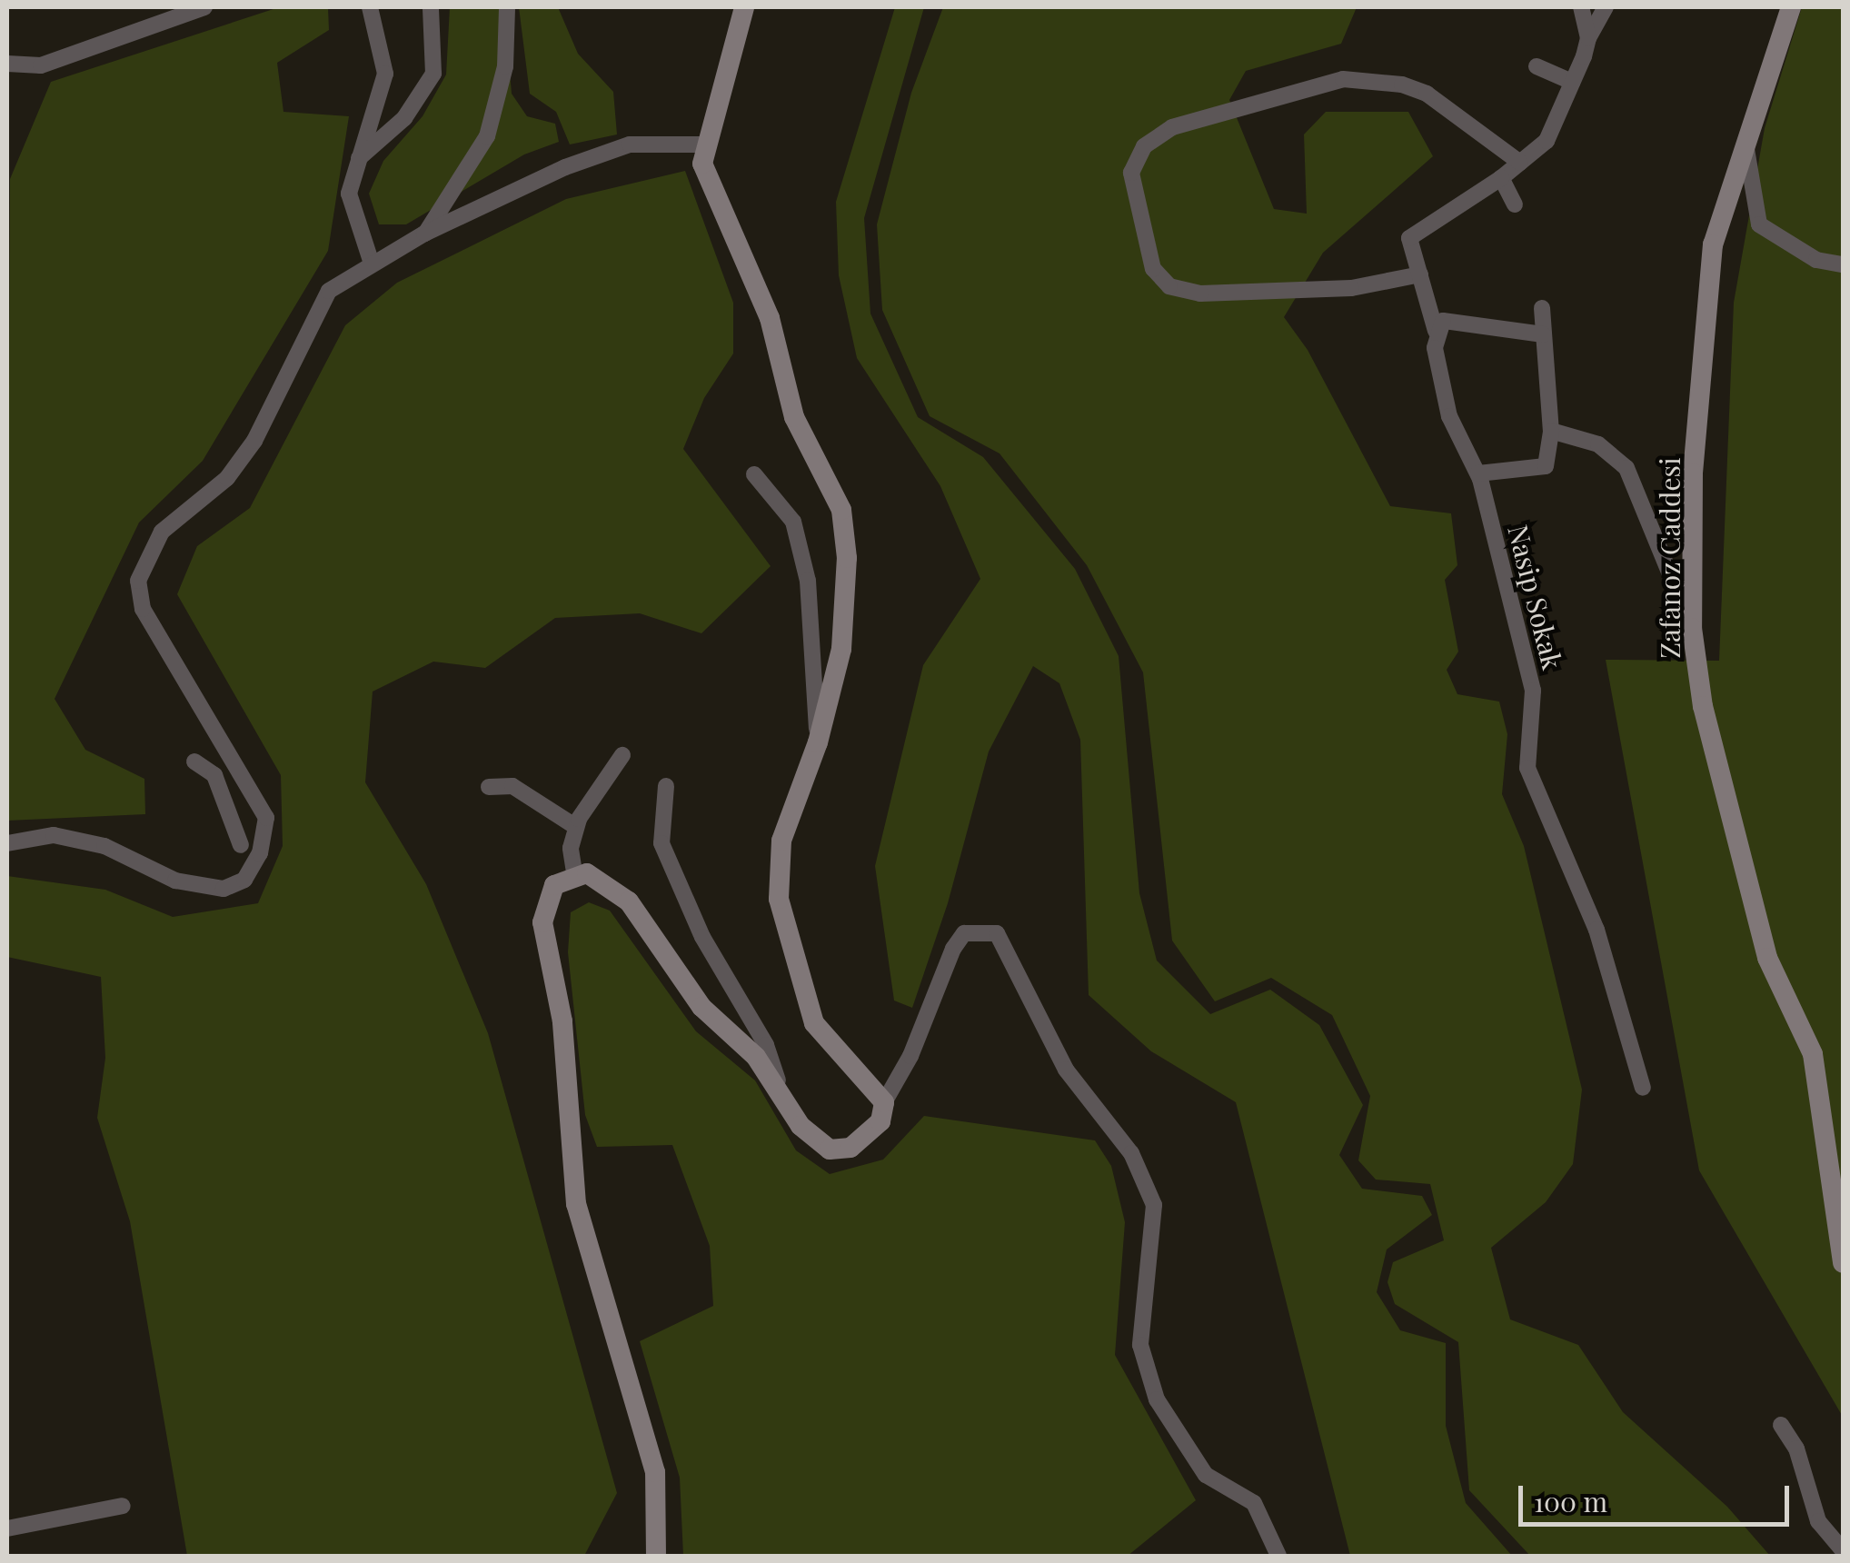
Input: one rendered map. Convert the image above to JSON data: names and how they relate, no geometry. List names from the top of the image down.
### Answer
{
  "streets": {
    "street": ["Zafanoz Caddesi", "Nasip Sokak"]
  },
  "scale_bar": "100 m"
}
